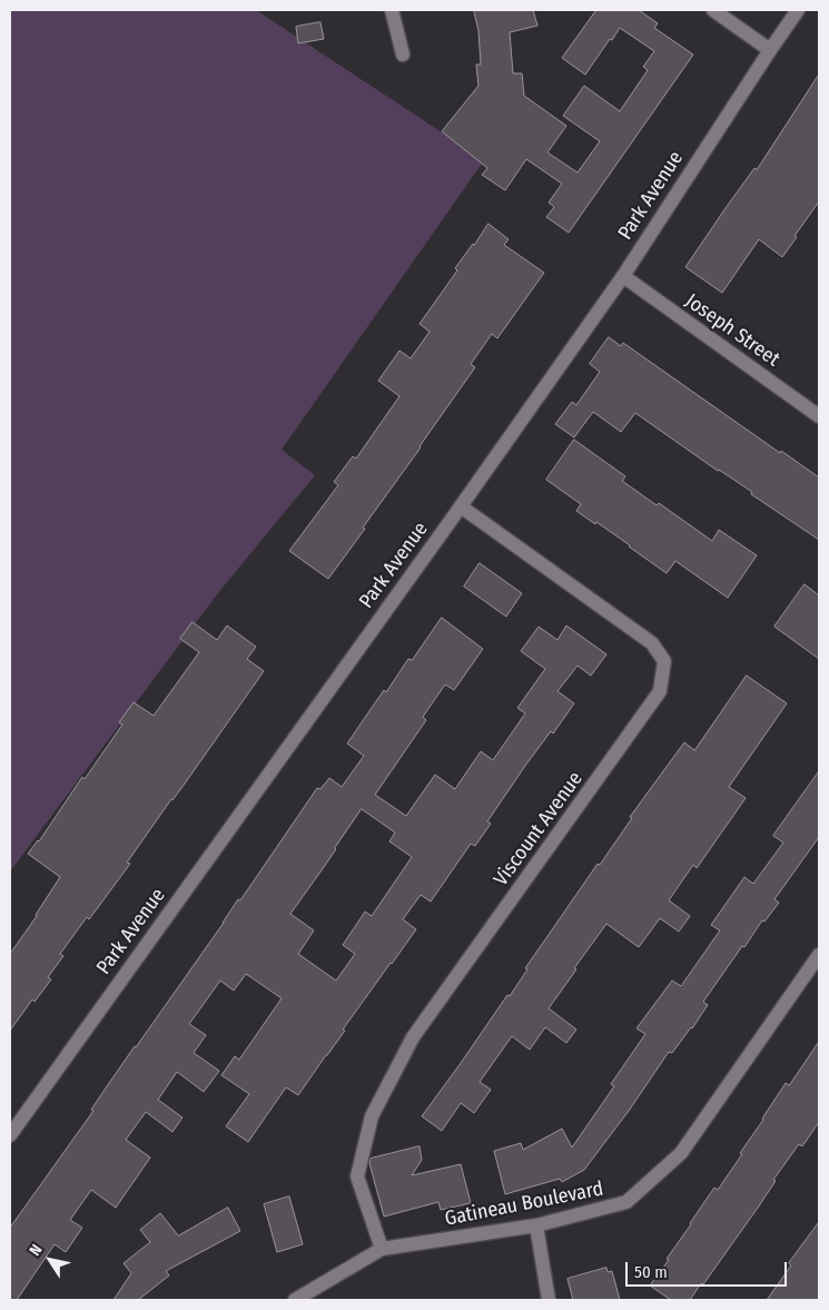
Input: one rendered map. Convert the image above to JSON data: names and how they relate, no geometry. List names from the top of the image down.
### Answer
{
  "streets": {
    "street": [
      "Park Avenue",
      "Joseph Street",
      "Viscount Avenue",
      "Gatineau Boulevard"
    ]
  },
  "crossings": [
    ["Park Avenue", "Joseph Street"],
    ["Park Avenue", "Viscount Avenue"],
    ["Viscount Avenue", "Gatineau Boulevard"]
  ],
  "scale_bar": "50 m",
  "north": "top left"
}
